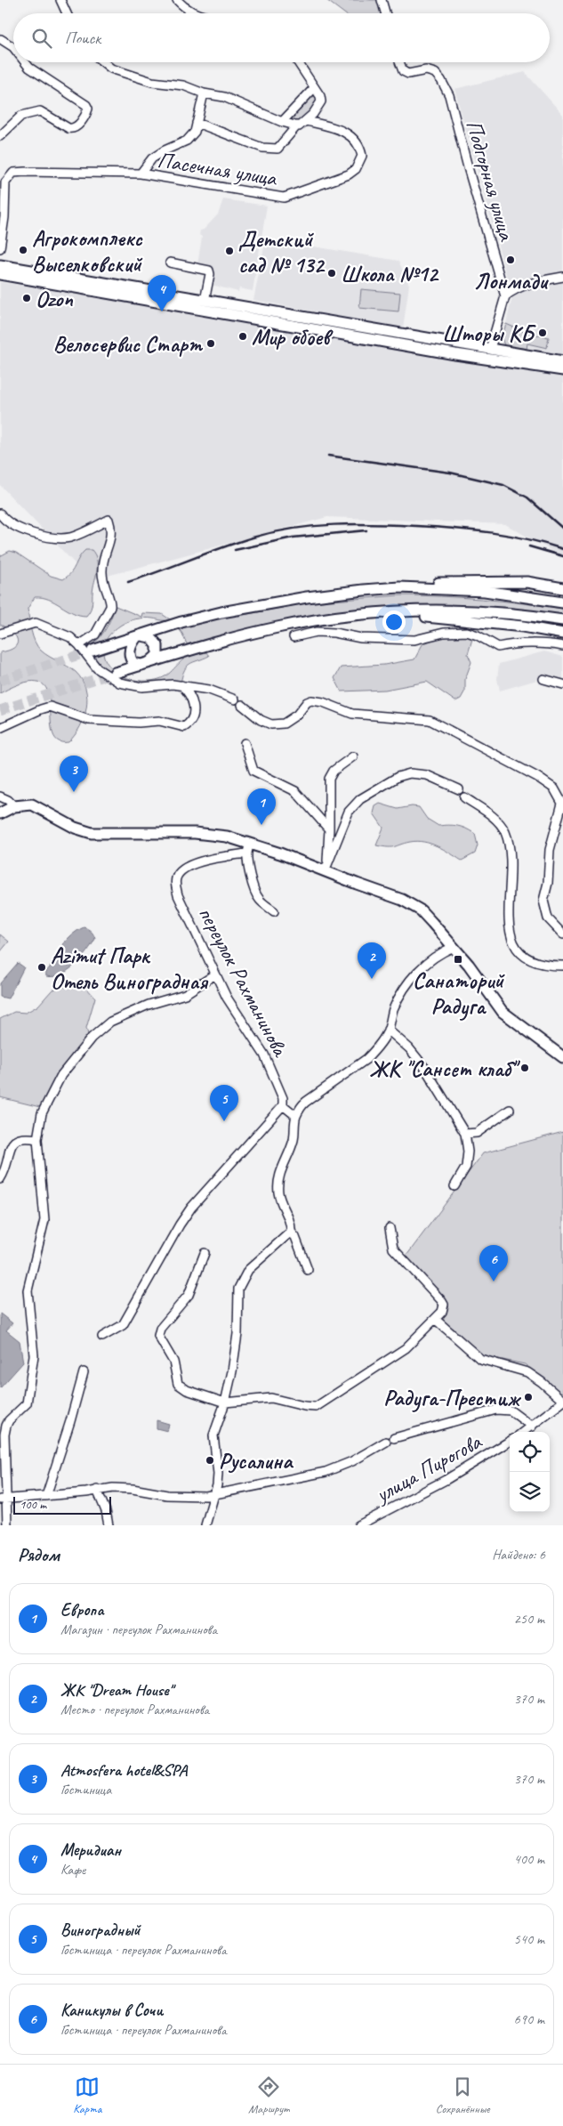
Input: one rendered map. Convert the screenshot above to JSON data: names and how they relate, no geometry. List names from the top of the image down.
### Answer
{
  "streets": {
    "street": [
      "Пасечная улица",
      "Подгорная улица",
      "переулок Рахманинова",
      "улица Пирогова"
    ]
  },
  "places": {
    "other": [
      "Агрокомплекс Выселковский",
      "Детский сад № 132",
      "Лонмади",
      "Школа №12",
      "Ozon",
      "Шторы КБ",
      "Мир обоев",
      "Велосервис Старт",
      "Azimut Парк Отель Виноградная",
      "ЖК \"Сансет клаб\"",
      "Радуга-Престиж",
      "Русалина"
    ],
    "transit": ["Санаторий Радуга"]
  },
  "scale_bar": "100 m",
  "page": {
    "search": "Поиск",
    "pins": [
      "4",
      "3",
      "1",
      "2",
      "5",
      "6"
    ],
    "scale": "100 m",
    "heading": ["Рядом", "Найдено: 6"],
    "list": [
      {
        "mark": "1",
        "name": "Европа",
        "note": "Магазин · переулок Рахманинова",
        "value": "250 m"
      },
      {
        "mark": "2",
        "name": "ЖК \"Dream House\"",
        "note": "Место · переулок Рахманинова",
        "value": "370 m"
      },
      {
        "mark": "3",
        "name": "Atmosfera hotel&SPA",
        "note": "Гостиница",
        "value": "370 m"
      },
      {
        "mark": "4",
        "name": "Меридиан",
        "note": "Кафе",
        "value": "400 m"
      },
      {
        "mark": "5",
        "name": "Виноградный",
        "note": "Гостиница · переулок Рахманинова",
        "value": "540 m"
      },
      {
        "mark": "6",
        "name": "Каникулы в Сочи",
        "note": "Гостиница · переулок Рахманинова",
        "value": "690 m"
      }
    ],
    "nav": ["Карта", "Маршрут", "Сохранённые"]
  }
}
